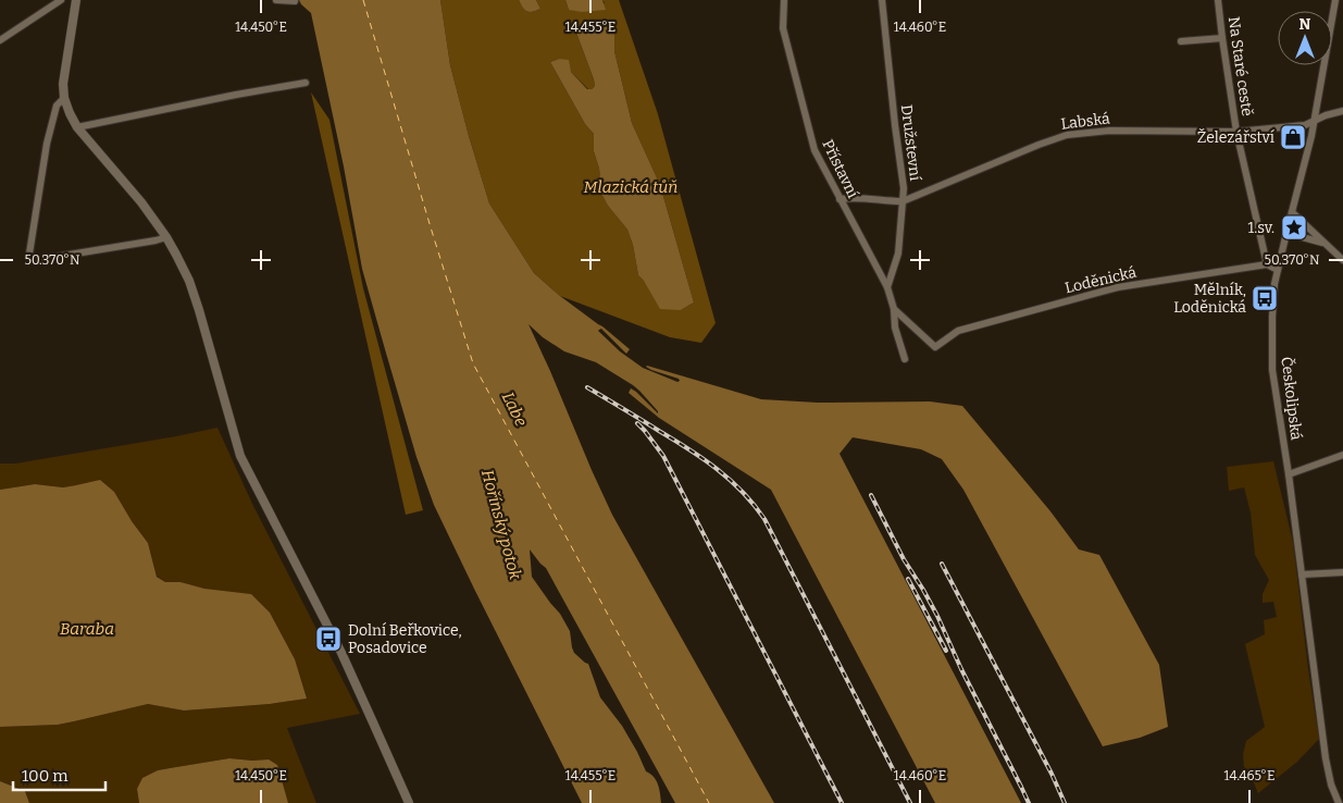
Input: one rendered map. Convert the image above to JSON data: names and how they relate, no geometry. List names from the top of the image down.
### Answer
{
  "streets": {
    "street": [
      "Na Staré cestě",
      "Labská",
      "Družstevní",
      "Přístavní",
      "Loděnická",
      "Českolipská"
    ]
  },
  "crossings": [
    ["Na Staré cestě", "Labská"],
    ["Na Staré cestě", "Loděnická"],
    ["Labská", "Družstevní"],
    ["Labská", "Přístavní"],
    ["Labská", "Českolipská"],
    ["Družstevní", "Přístavní"],
    ["Přístavní", "Loděnická"]
  ],
  "water": [
    "Mlazická tůň",
    "Labe",
    "Hořínský potok",
    "Baraba"
  ],
  "places": {
    "shop": ["Železářství"],
    "place": ["1.sv."],
    "bus stop": ["Mělník, Loděnická", "Dolní Beřkovice, Posadovice"]
  },
  "scale_bar": "100 m",
  "north": "top",
  "coordinates": [
    "14.450°E",
    "14.455°E",
    "14.460°E",
    "50.370°N",
    "14.465°E"
  ]
}
